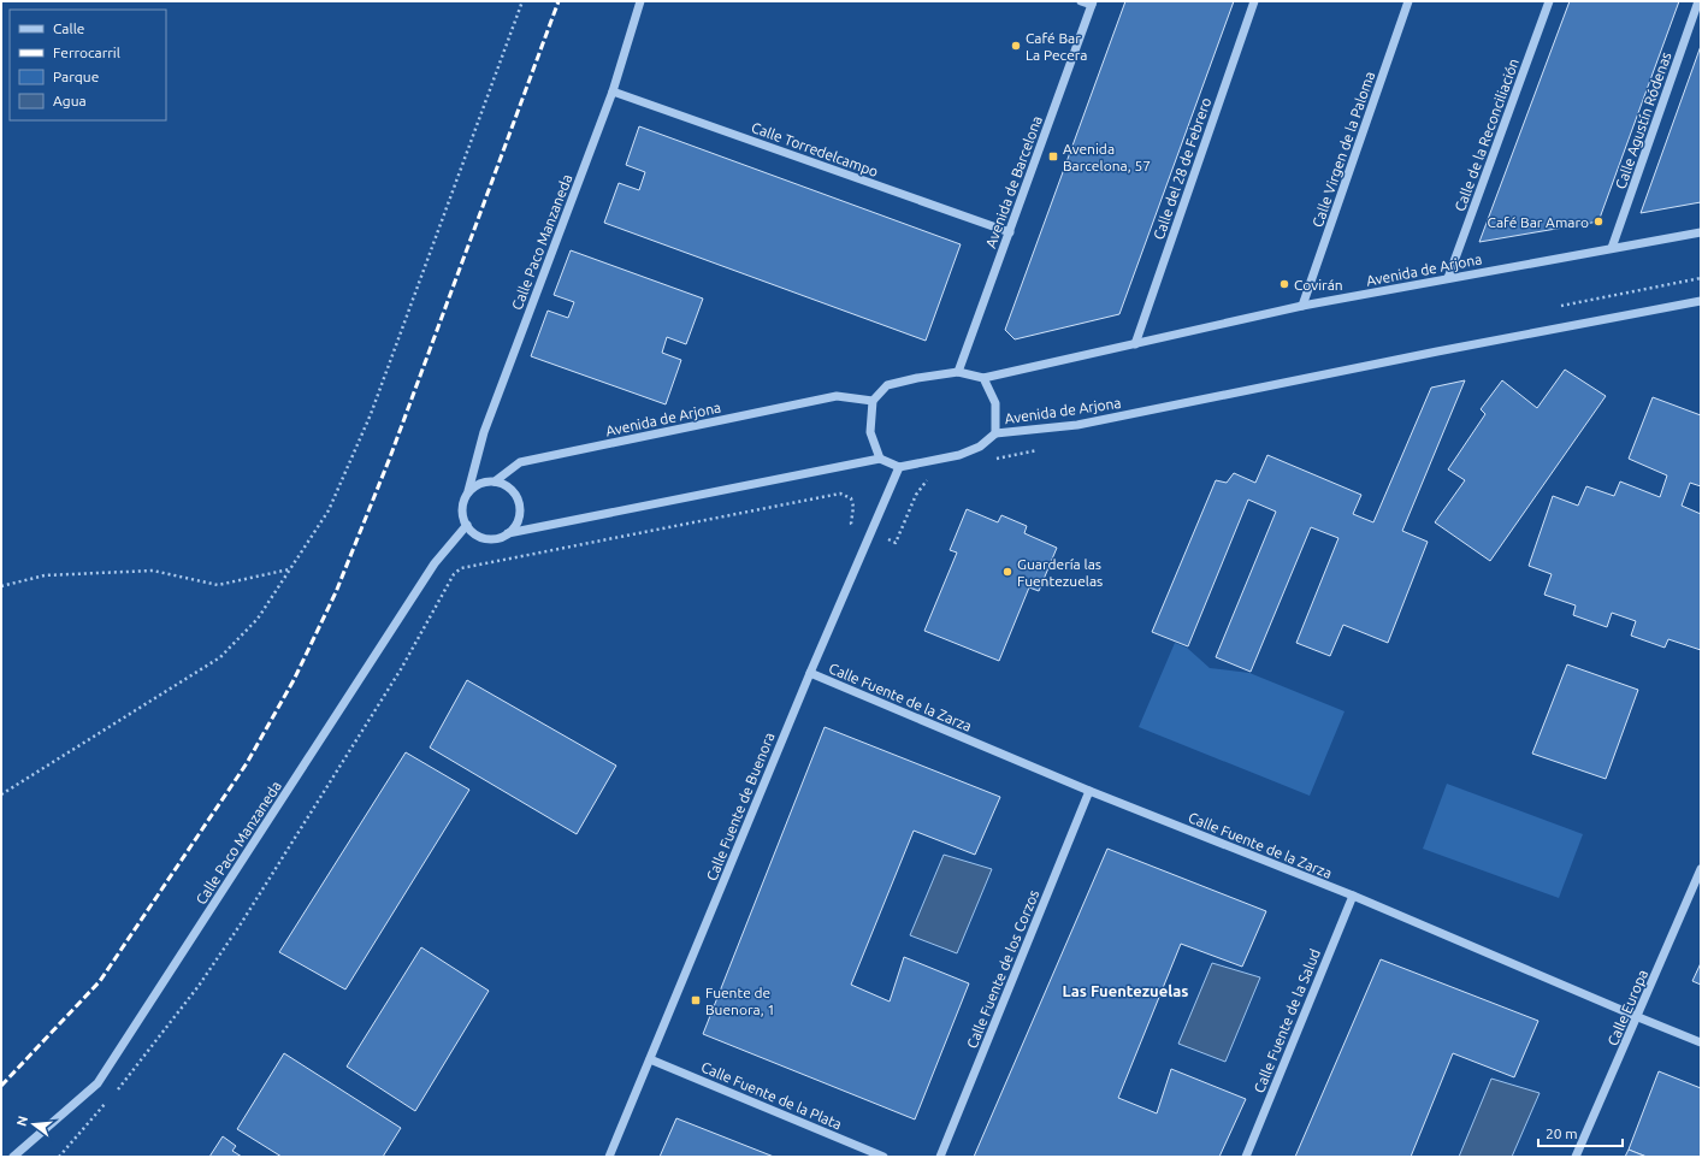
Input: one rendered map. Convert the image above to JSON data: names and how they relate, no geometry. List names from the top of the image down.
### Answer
{
  "streets": {
    "street": [
      "Calle Agustín Ródenas",
      "Calle de la Reconciliación",
      "Calle Torredelcampo",
      "Calle Virgen de la Paloma",
      "Calle del 28 de Febrero",
      "Avenida de Barcelona",
      "Calle Paco Manzaneda",
      "Avenida de Arjona",
      "Calle Fuente de la Zarza",
      "Calle Fuente de Buenora",
      "Calle Fuente de los Corzos",
      "Calle Europa",
      "Calle Fuente de la Salud",
      "Calle Fuente de la Plata"
    ]
  },
  "crossings": [
    ["Calle Agustín Ródenas", "Avenida de Arjona"],
    ["Calle de la Reconciliación", "Avenida de Arjona"],
    ["Calle Torredelcampo", "Avenida de Barcelona"],
    ["Calle Torredelcampo", "Calle Paco Manzaneda"],
    ["Calle Virgen de la Paloma", "Avenida de Arjona"],
    ["Calle del 28 de Febrero", "Avenida de Arjona"],
    ["Avenida de Barcelona", "Avenida de Arjona"],
    ["Avenida de Barcelona", "Calle Fuente de Buenora"],
    ["Calle Paco Manzaneda", "Avenida de Arjona"],
    ["Avenida de Arjona", "Calle Fuente de Buenora"],
    ["Calle Fuente de la Zarza", "Calle Fuente de Buenora"],
    ["Calle Fuente de la Zarza", "Calle Fuente de los Corzos"],
    ["Calle Fuente de la Zarza", "Calle Europa"],
    ["Calle Fuente de la Zarza", "Calle Fuente de la Salud"],
    ["Calle Fuente de Buenora", "Calle Fuente de la Plata"]
  ],
  "districts": ["Las Fuentezuelas"],
  "places": {
    "other": [
      "Café Bar La Pecera",
      "Café Bar Amaro",
      "Covirán",
      "Guardería las Fuentezuelas"
    ],
    "transit": ["Avenida Barcelona, 57", "Fuente de Buenora, 1"]
  },
  "legend": [
    "Calle",
    "Ferrocarril",
    "Parque",
    "Agua"
  ],
  "scale_bar": "20 m",
  "north": "left"
}
